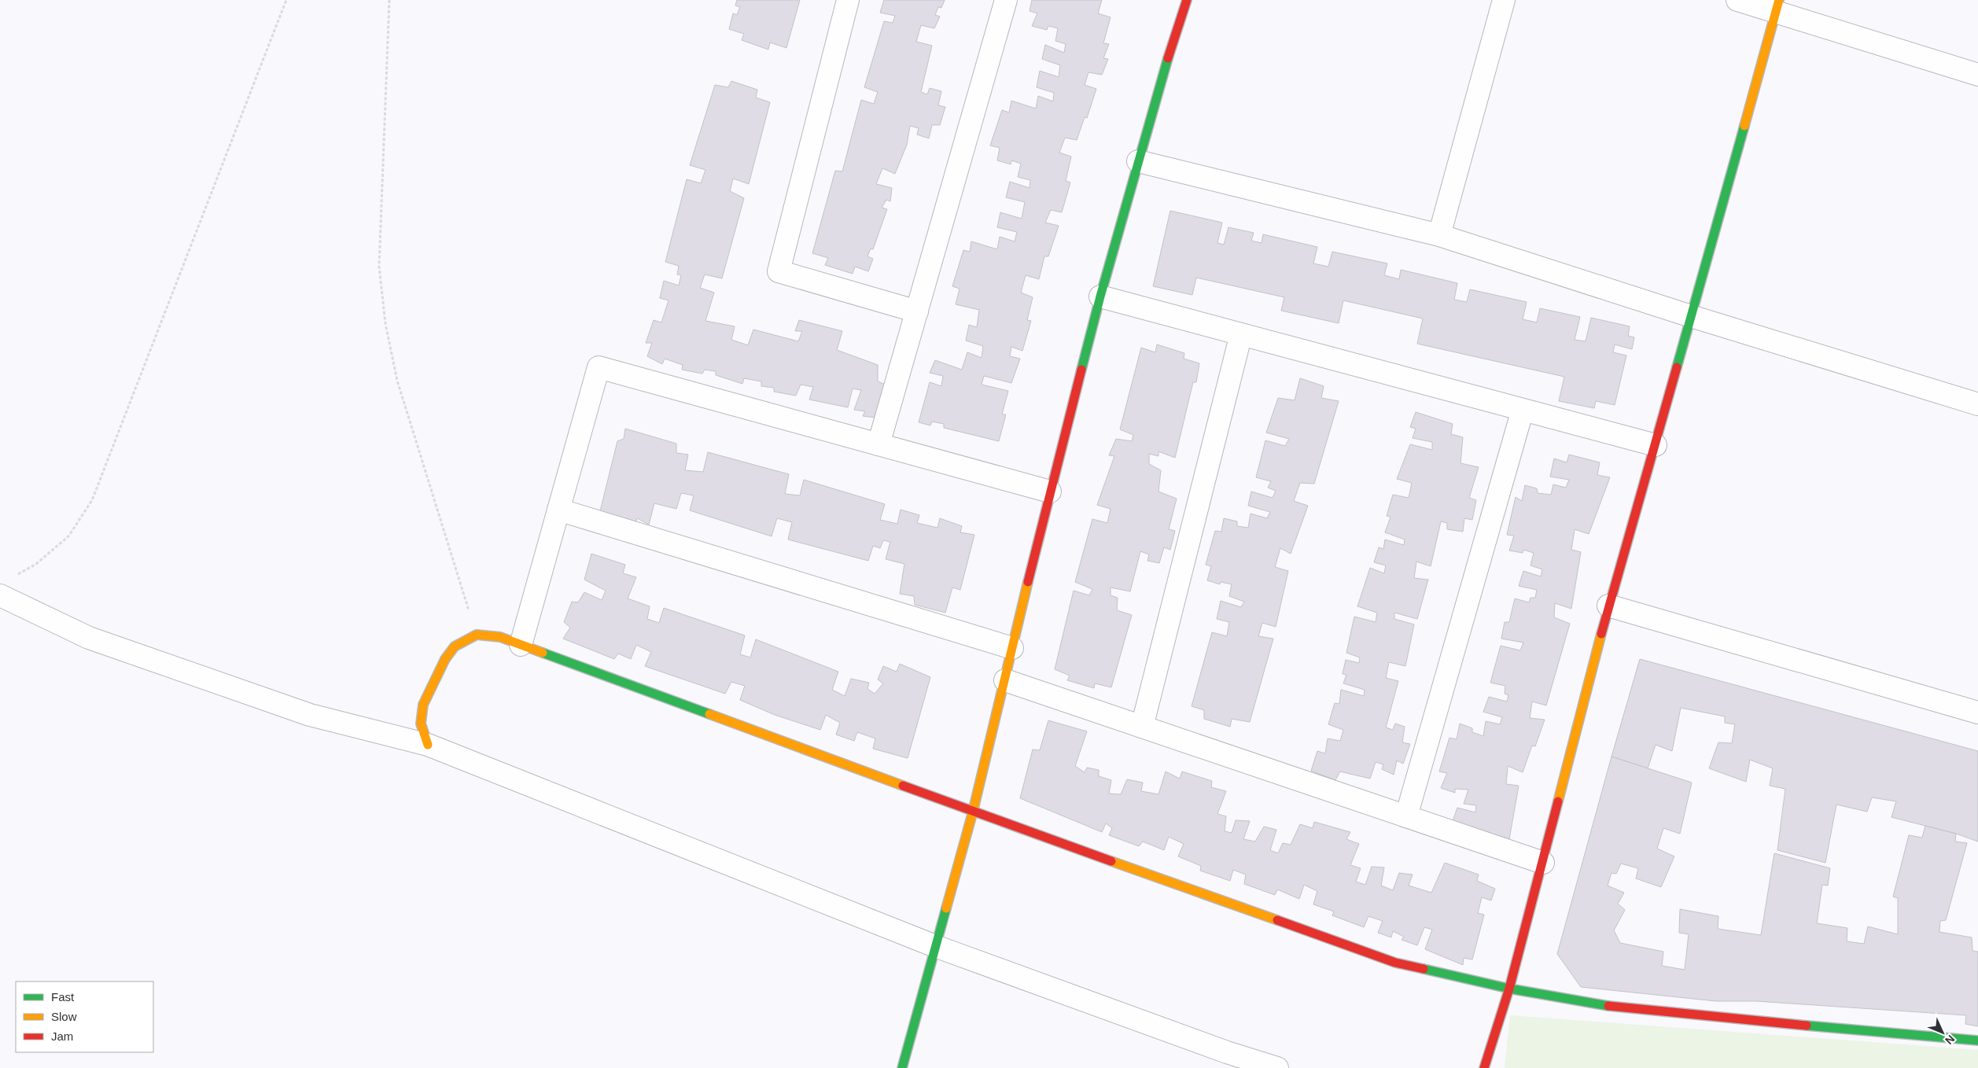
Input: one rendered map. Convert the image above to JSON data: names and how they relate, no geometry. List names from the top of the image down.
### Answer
{
  "legend": ["Fast", "Slow", "Jam"],
  "north": "bottom right"
}
